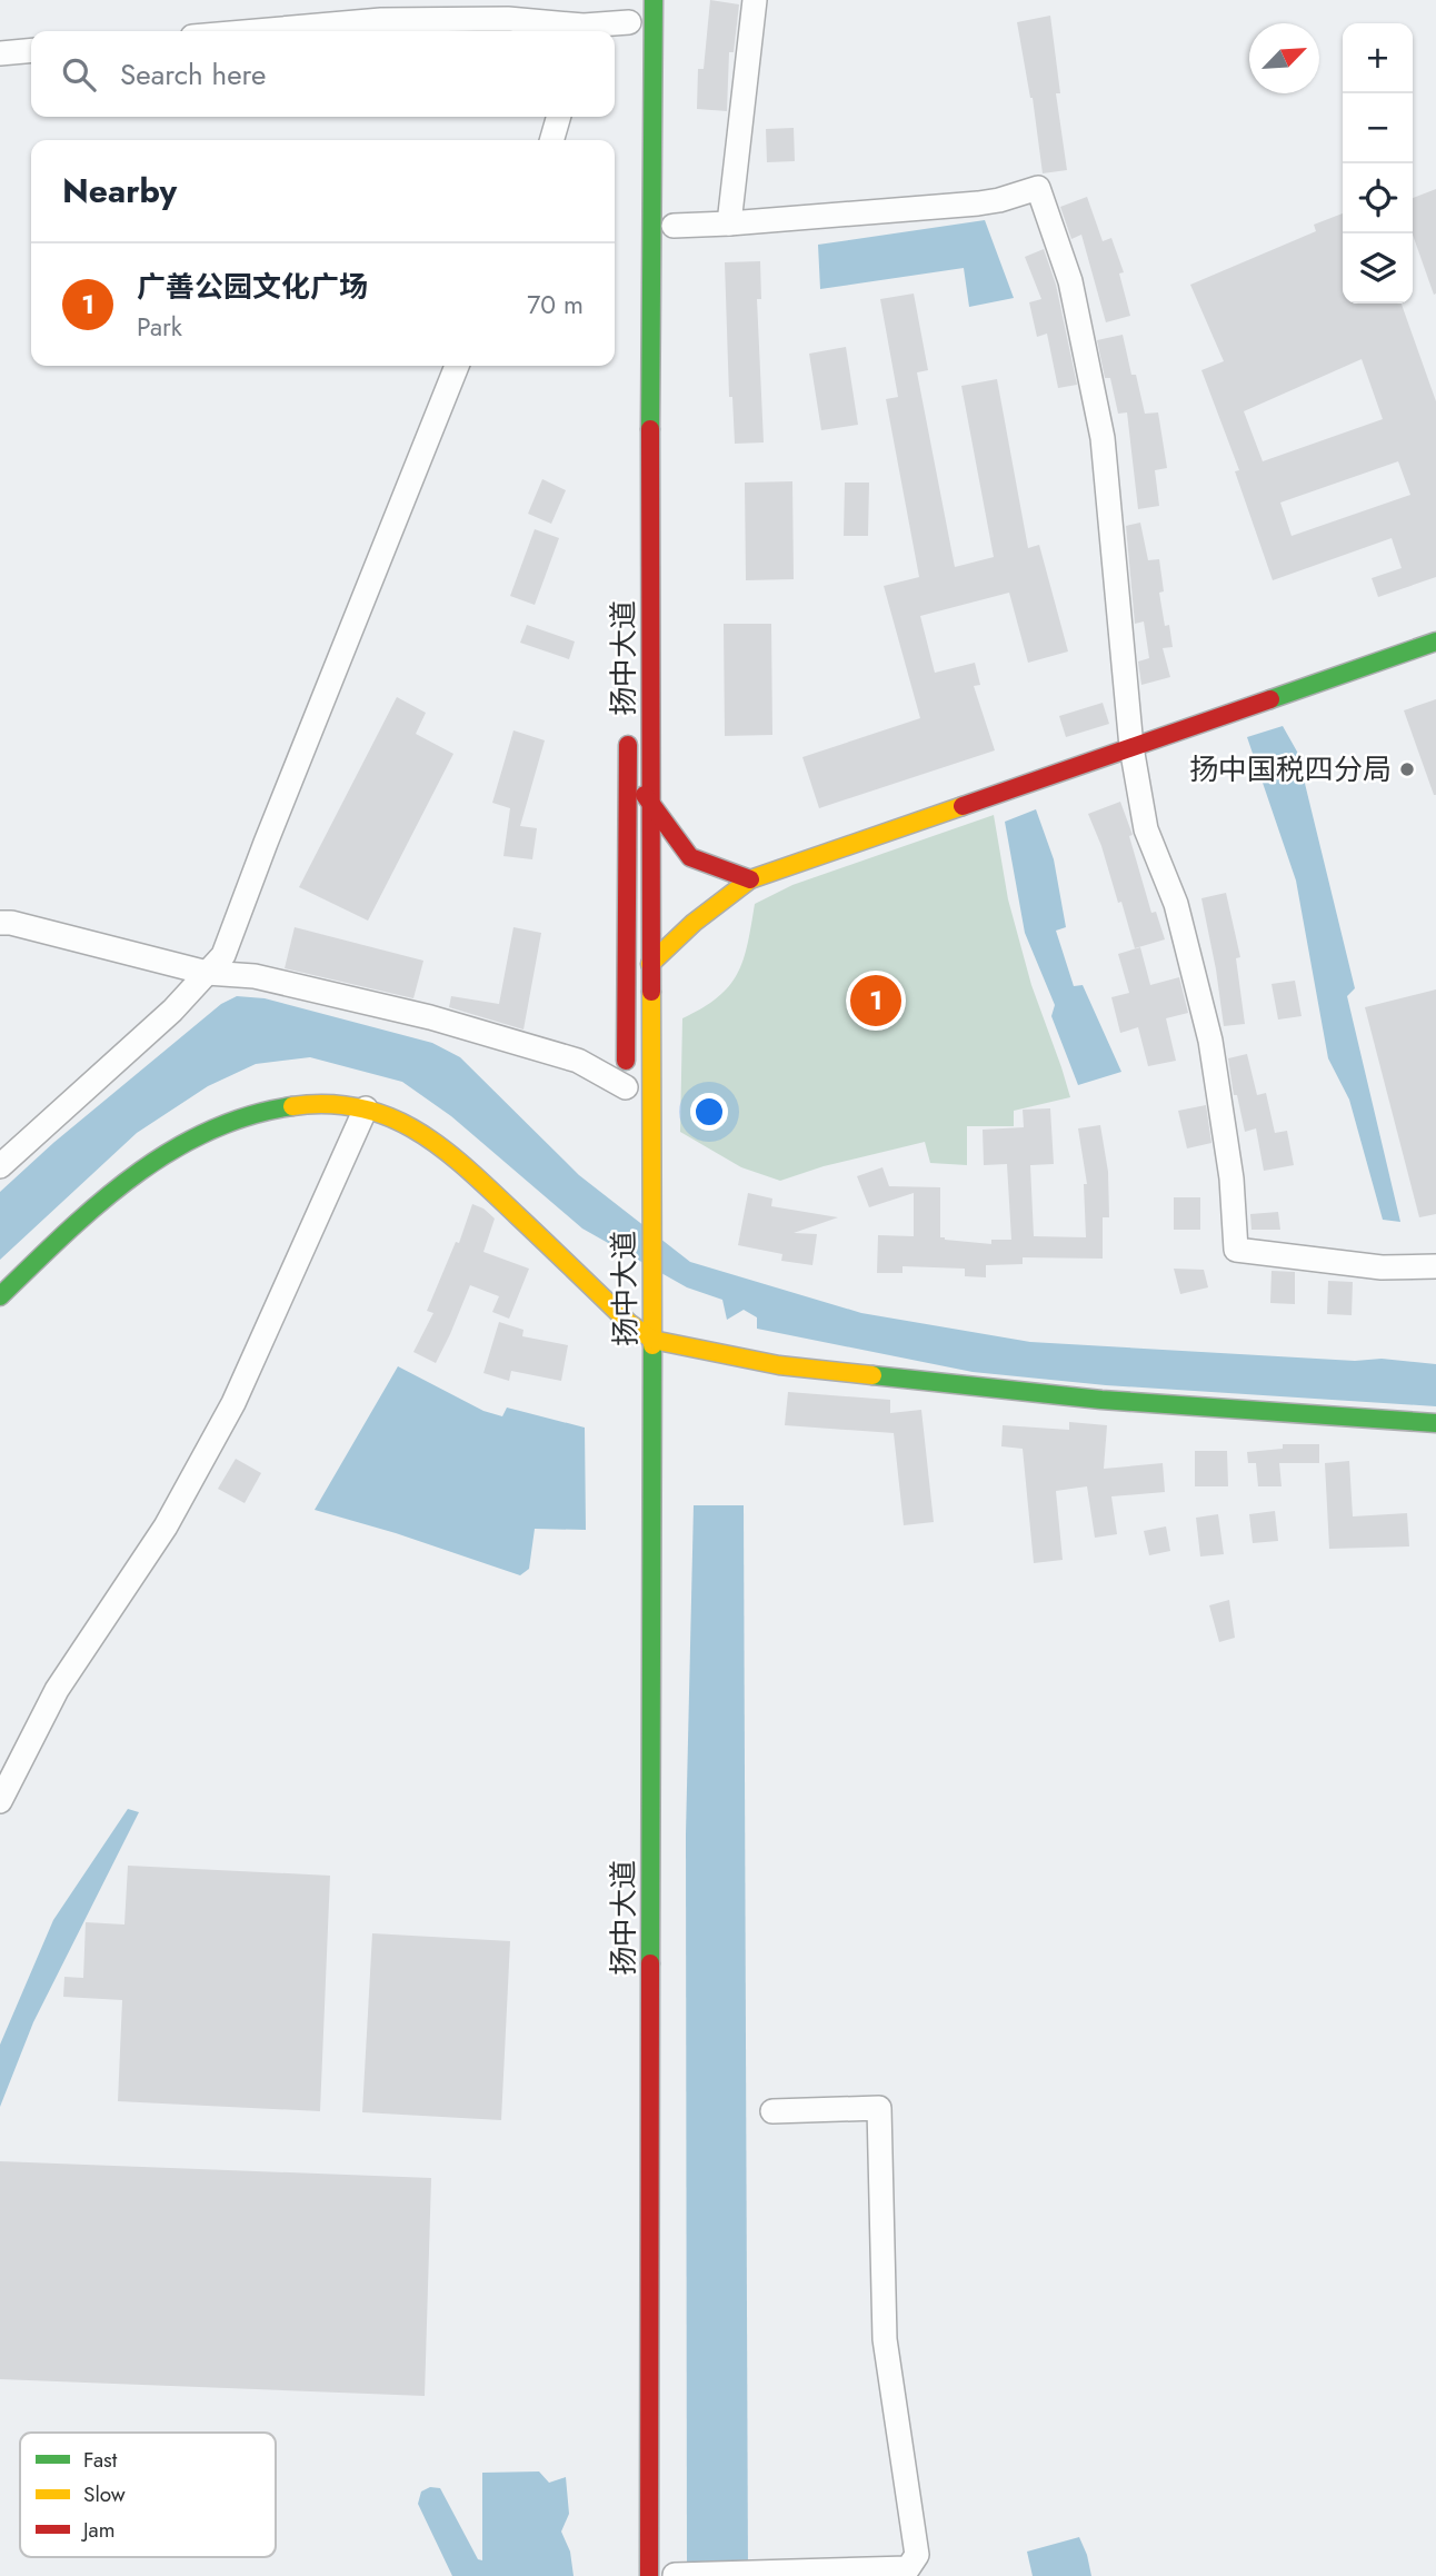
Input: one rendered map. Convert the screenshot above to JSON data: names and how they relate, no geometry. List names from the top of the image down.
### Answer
{
  "streets": {
    "main road": ["扬中大道"]
  },
  "places": ["扬中国税四分局"],
  "legend": ["Fast", "Slow", "Jam"],
  "north": "top right",
  "page": {
    "map_buttons": ["+", "−"],
    "search": "Search here",
    "heading": "Nearby",
    "list": [
      {
        "mark": "1",
        "name": "广善公园文化广场",
        "note": "Park",
        "value": "70 m"
      }
    ],
    "pins": "1"
  }
}
